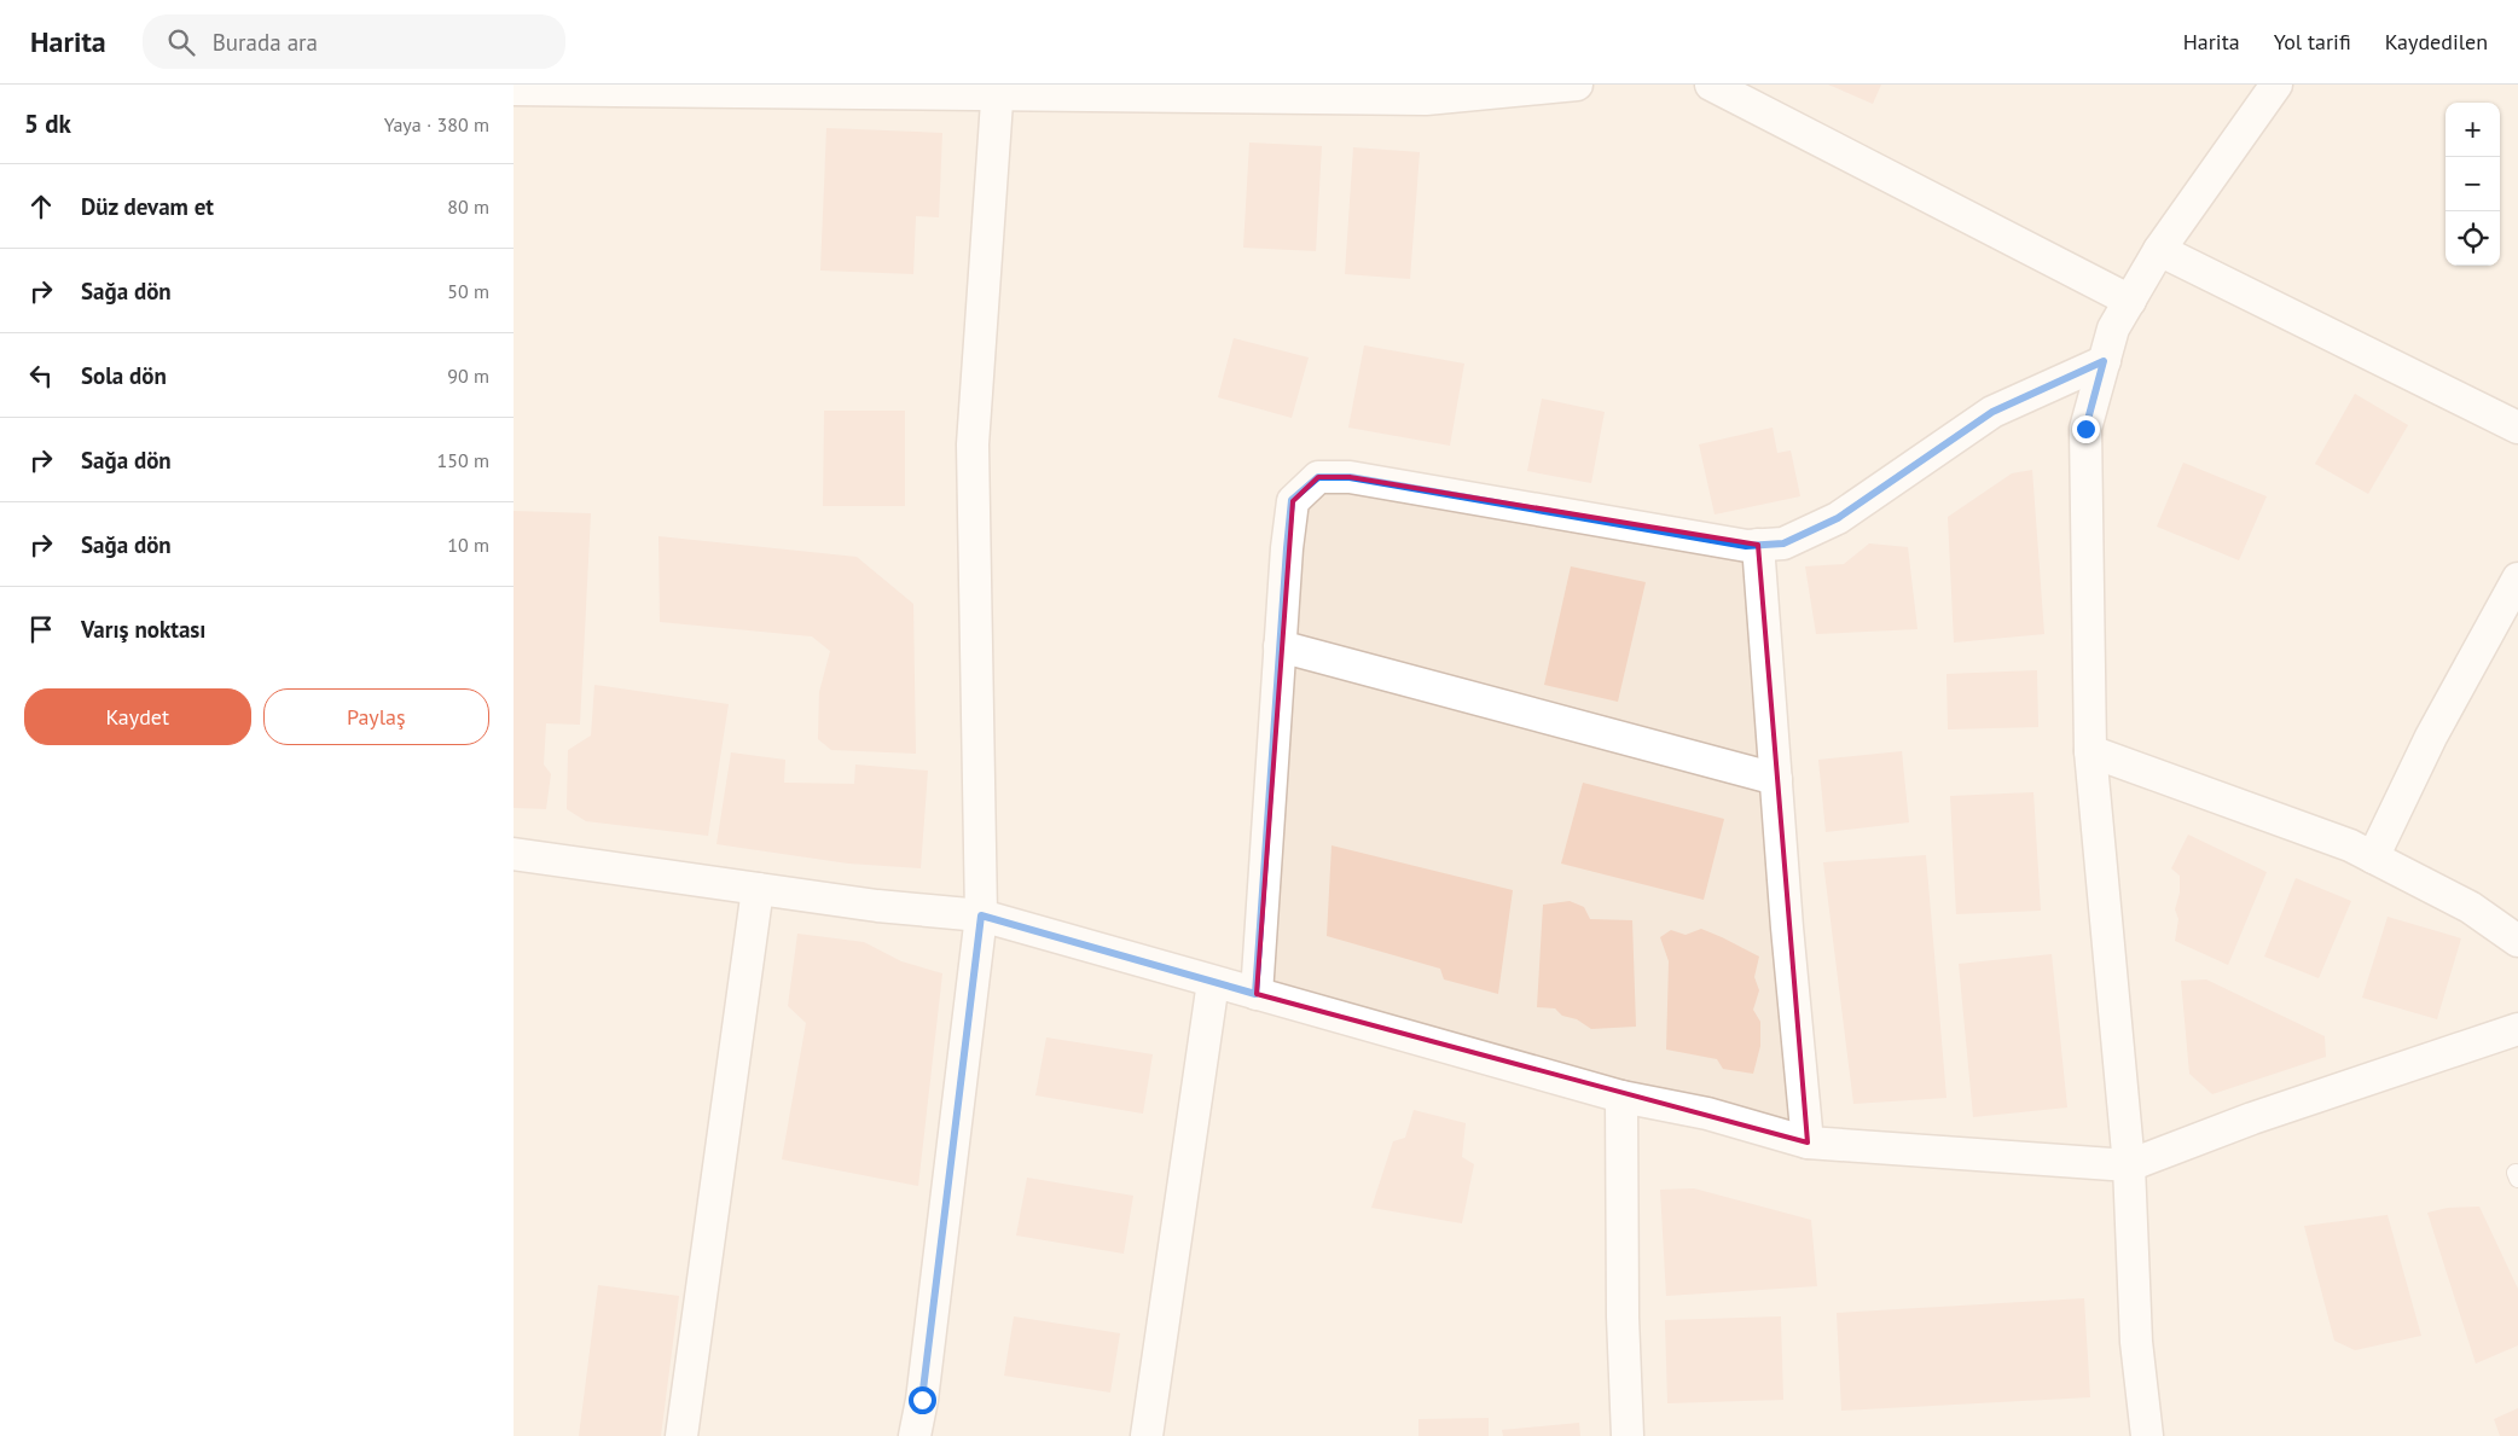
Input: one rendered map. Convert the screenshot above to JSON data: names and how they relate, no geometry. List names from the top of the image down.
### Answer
{
  "page": {
    "header": "Harita",
    "search": "Burada ara",
    "nav": ["Harita", "Yol tarifi", "Kaydedilen"],
    "heading": ["5 dk", "Yaya · 380 m"],
    "map_buttons": ["+", "−"],
    "list": [
      ["Düz devam et", "80 m"],
      ["Sağa dön", "50 m"],
      ["Sola dön", "90 m"],
      ["Sağa dön", "150 m"],
      ["Sağa dön", "10 m"],
      "Varış noktası"
    ],
    "buttons": ["Kaydet", "Paylaş"]
  }
}
